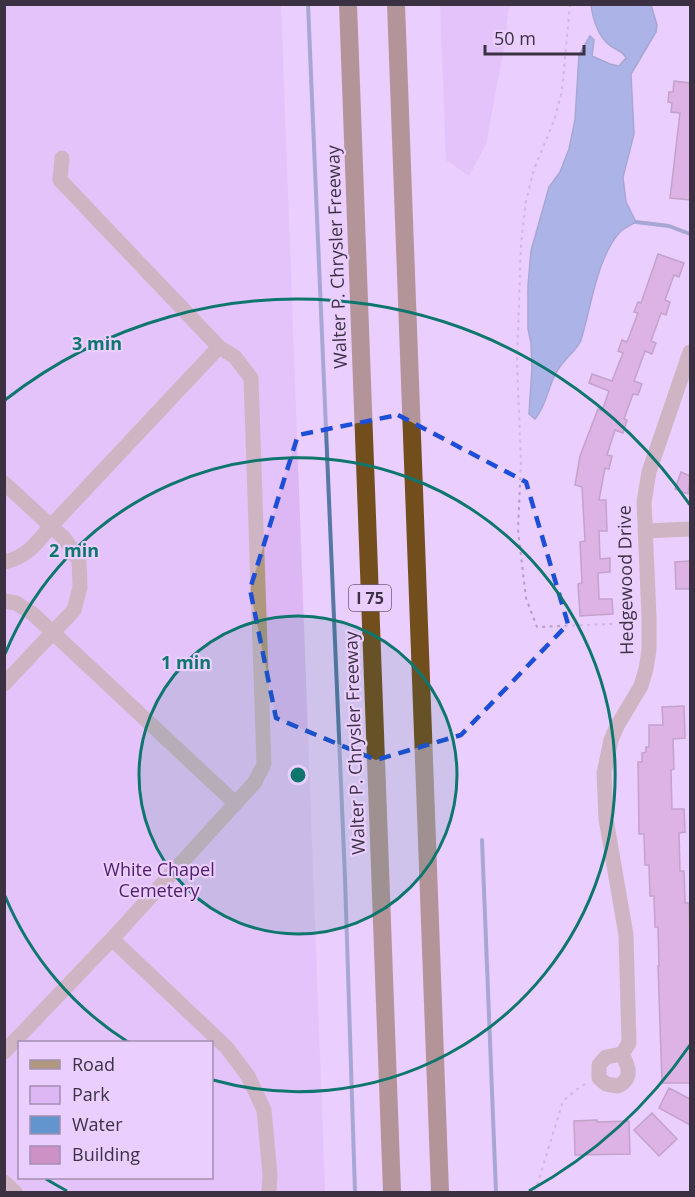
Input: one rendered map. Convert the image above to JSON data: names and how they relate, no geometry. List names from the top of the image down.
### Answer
{
  "streets": {
    "highway": ["Walter P. Chrysler Freeway", "I 75"],
    "street": ["Hedgewood Drive"]
  },
  "parks": ["White Chapel Cemetery"],
  "legend": [
    "Road",
    "Park",
    "Water",
    "Building"
  ],
  "scale_bar": "50 m",
  "rings": ["3 min", "2 min", "1 min"]
}
